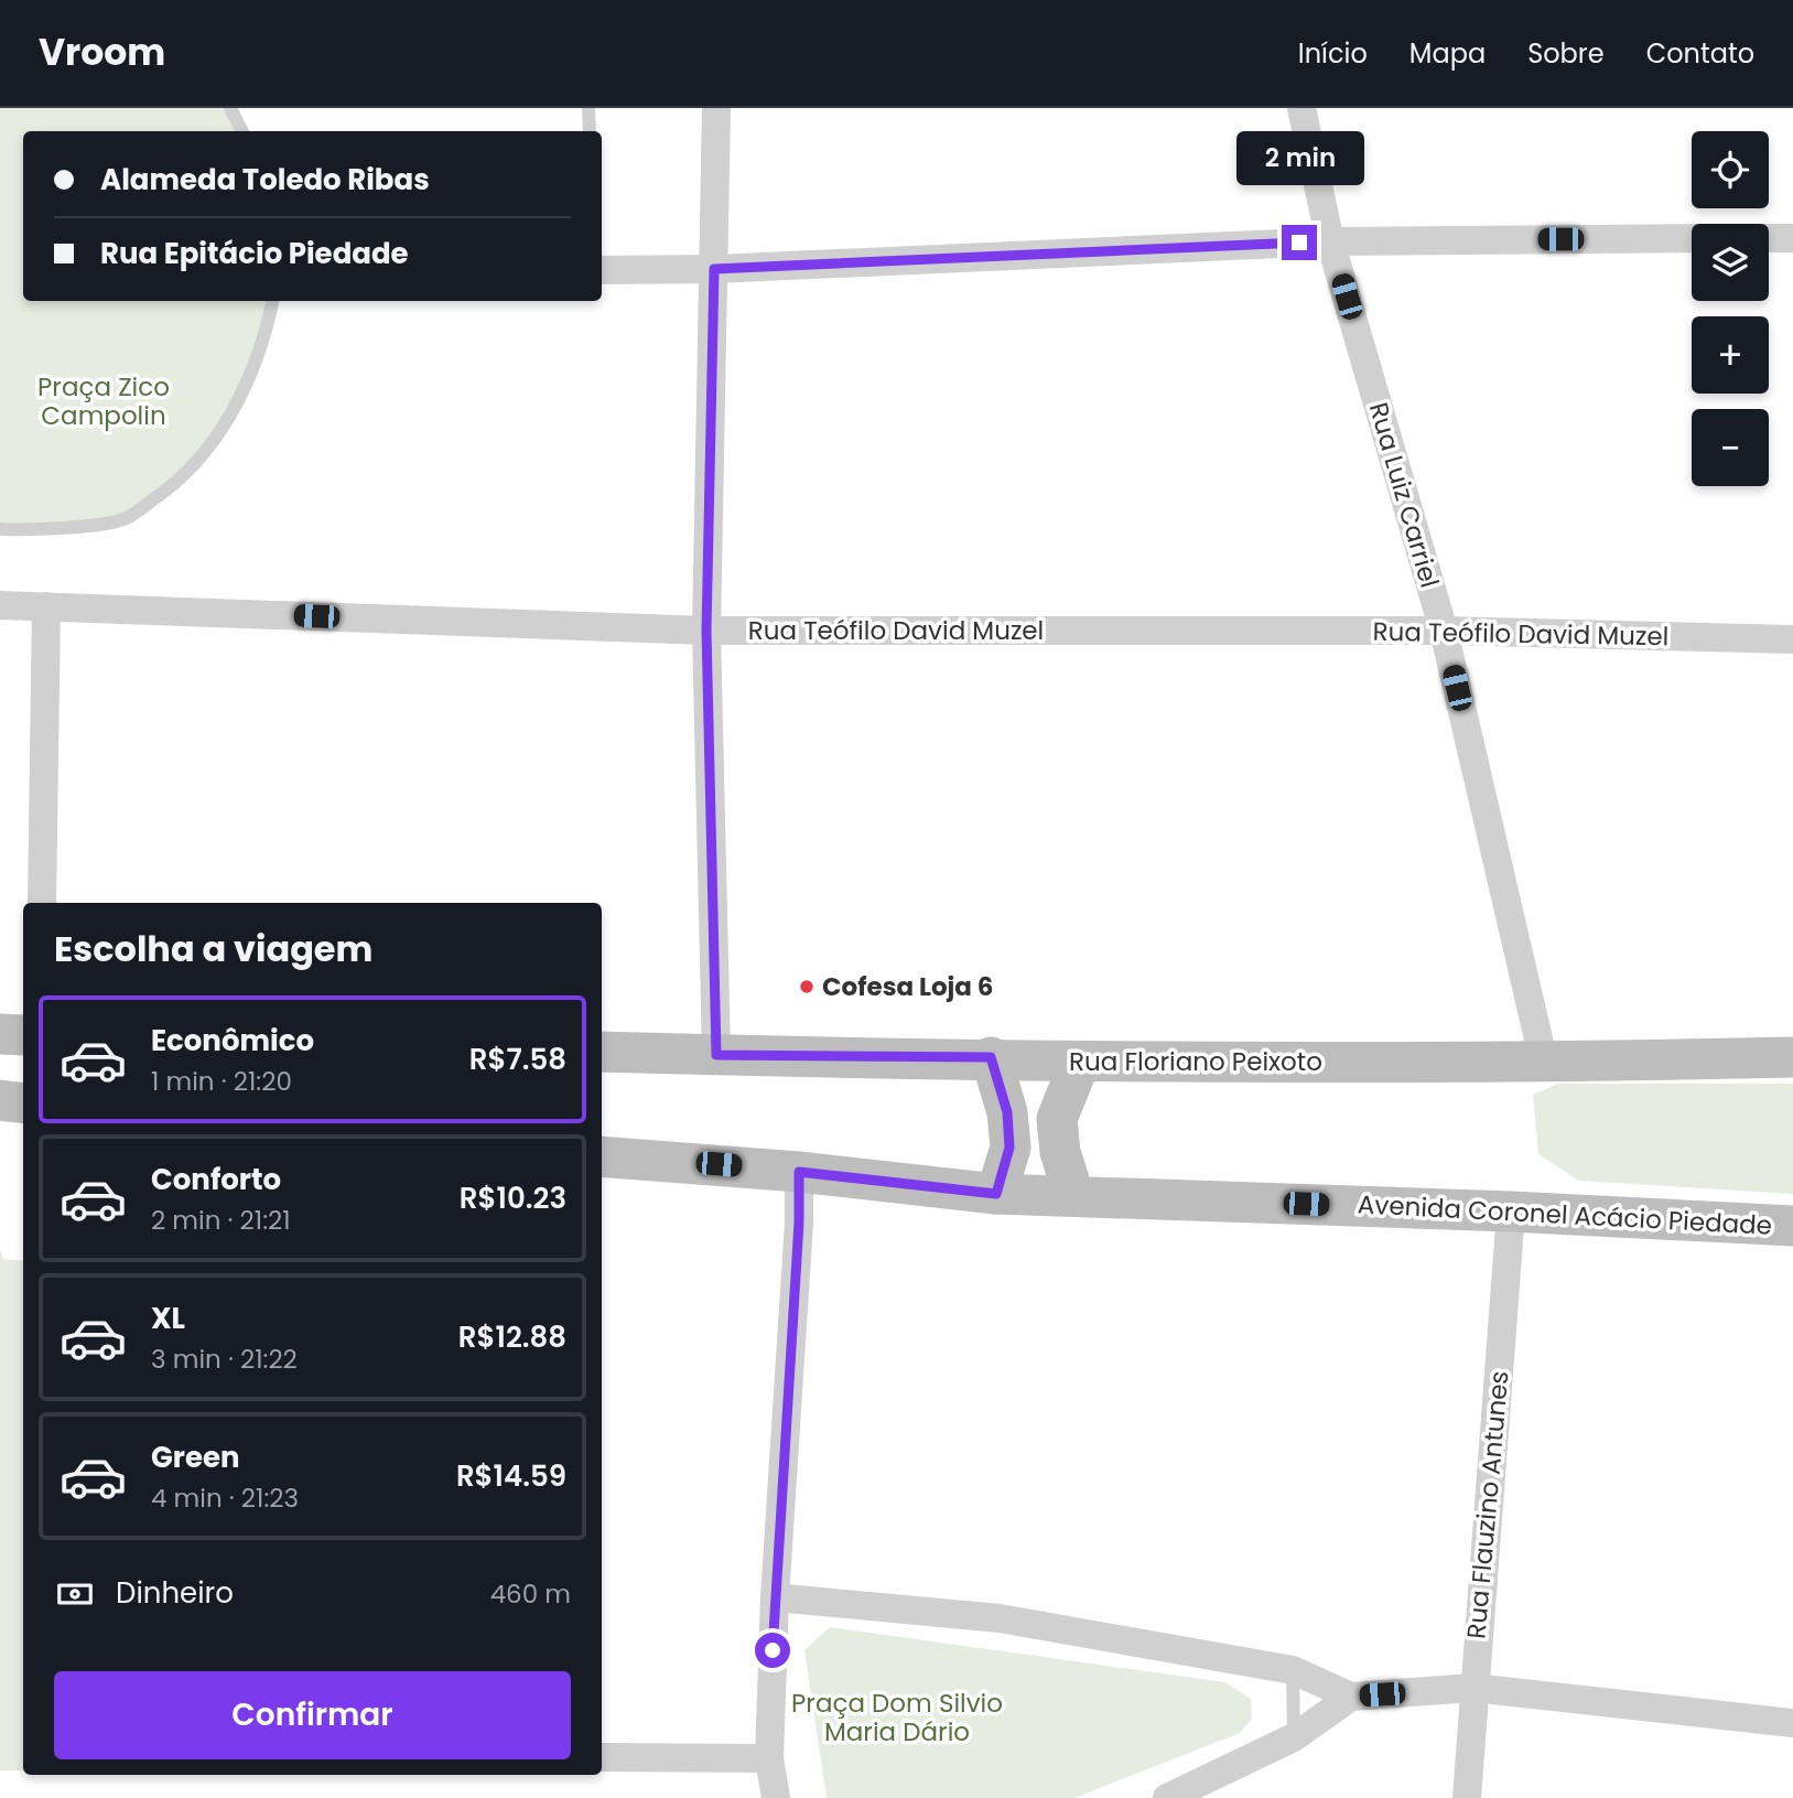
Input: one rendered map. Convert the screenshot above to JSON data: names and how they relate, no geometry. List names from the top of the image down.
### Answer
{
  "streets": {
    "main road": ["Rua Floriano Peixoto", "Avenida Coronel Acácio Piedade"],
    "street": ["Rua Luiz Carriel", "Rua Teófilo David Muzel", "Rua Flauzino Antunes"]
  },
  "crossings": [
    ["Rua Luiz Carriel", "Rua Teófilo David Muzel"],
    ["Rua Luiz Carriel", "Rua Floriano Peixoto"],
    ["Avenida Coronel Acácio Piedade", "Rua Flauzino Antunes"]
  ],
  "parks": ["Praça Zico Campolin", "Praça Dom Silvio Maria Dário"],
  "places": ["Cofesa Loja 6"],
  "page": {
    "header": "Vroom",
    "nav": [
      "Início",
      "Mapa",
      "Sobre",
      "Contato"
    ],
    "map_buttons": ["+", "−"],
    "bubble": "2 min",
    "banner": ["Alameda Toledo Ribas", "Rua Epitácio Piedade"],
    "heading": "Escolha a viagem",
    "list": [
      {
        "name": "Econômico",
        "note": "1 min · 21:20",
        "value": "R$7.58"
      },
      {
        "name": "Conforto",
        "note": "2 min · 21:21",
        "value": "R$10.23"
      },
      {
        "name": "XL",
        "note": "3 min · 21:22",
        "value": "R$12.88"
      },
      {
        "name": "Green",
        "note": "4 min · 21:23",
        "value": "R$14.59"
      }
    ],
    "pay": ["Dinheiro", "460 m"],
    "buttons": "Confirmar"
  }
}
